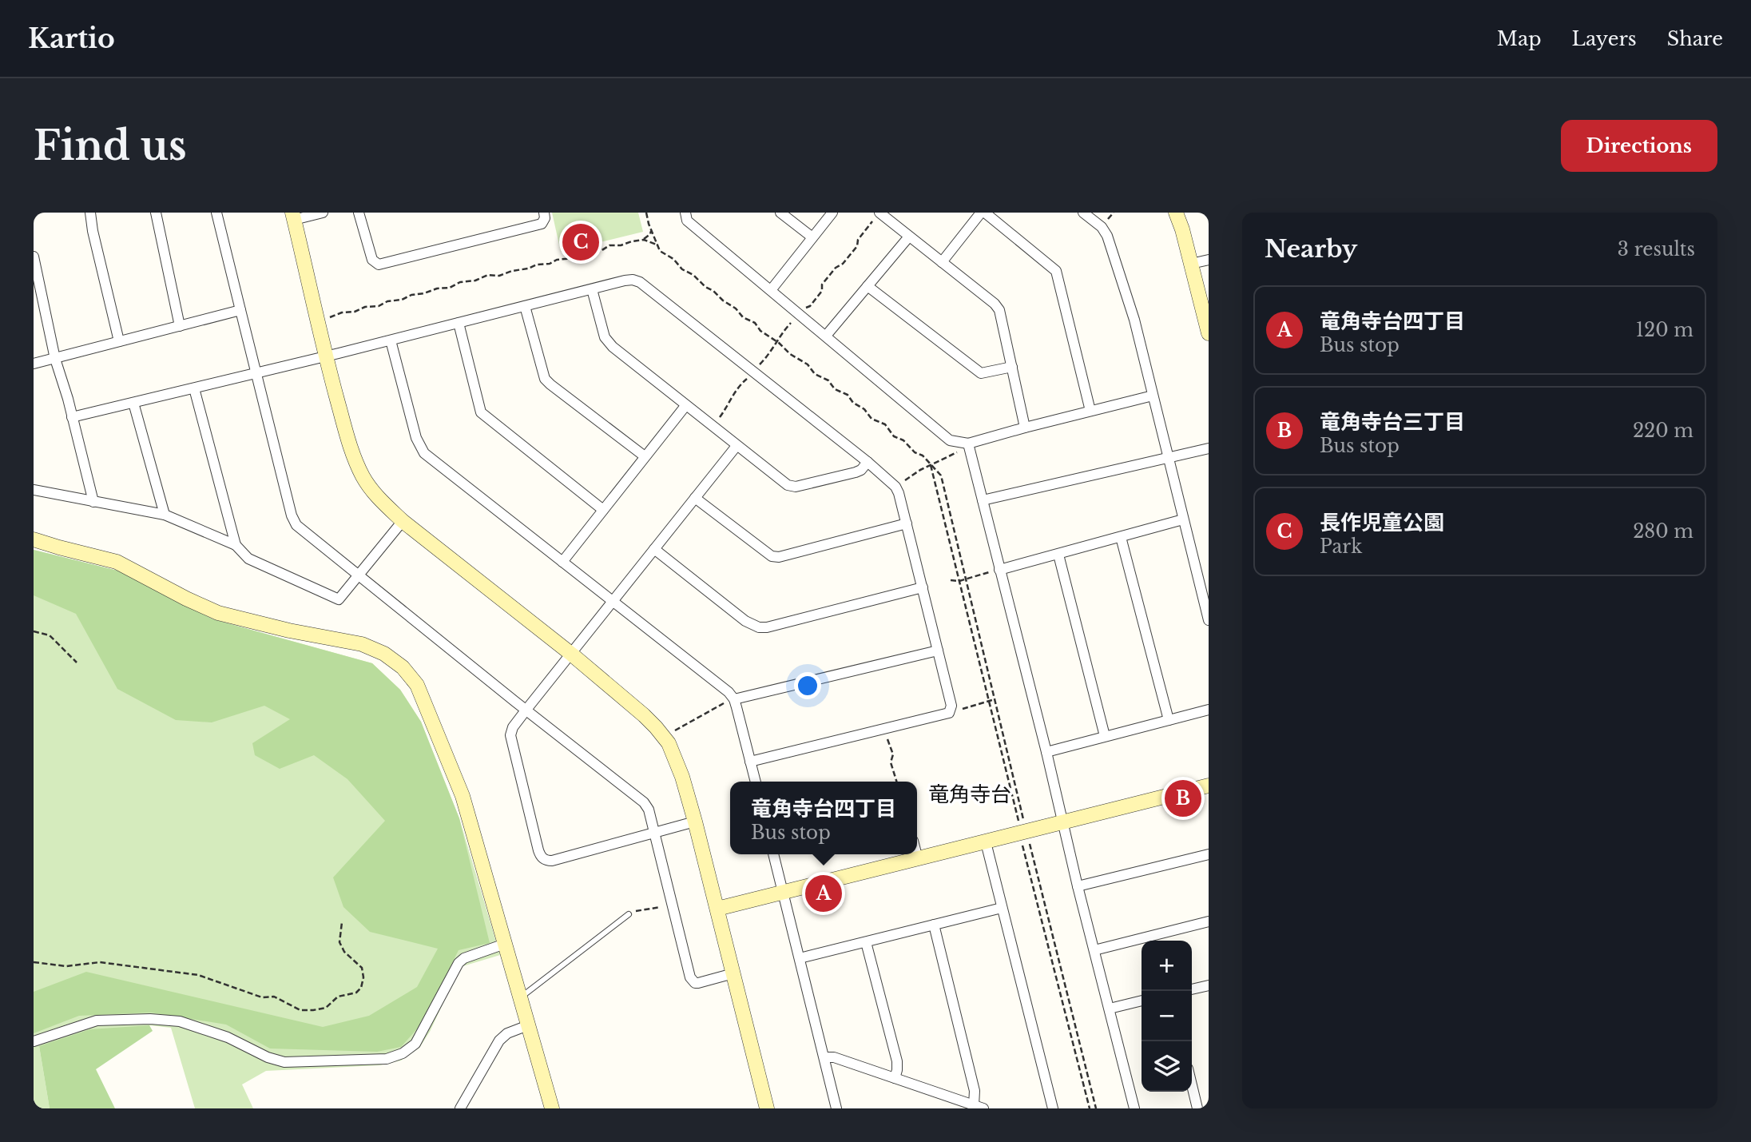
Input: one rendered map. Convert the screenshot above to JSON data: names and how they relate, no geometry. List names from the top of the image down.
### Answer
{
  "districts": ["竜角寺台"],
  "page": {
    "header": "Kartio",
    "nav": ["Map", "Layers", "Share"],
    "buttons": "Directions",
    "title": "Find us",
    "heading": ["Nearby", "3 results"],
    "pins": ["C", "B", "A"],
    "list": [
      {
        "mark": "A",
        "name": "竜角寺台四丁目",
        "note": "Bus stop",
        "value": "120 m"
      },
      {
        "mark": "B",
        "name": "竜角寺台三丁目",
        "note": "Bus stop",
        "value": "220 m"
      },
      {
        "mark": "C",
        "name": "長作児童公園",
        "note": "Park",
        "value": "280 m"
      }
    ],
    "popup": ["竜角寺台四丁目", "Bus stop"],
    "map_buttons": ["+", "−"]
  }
}
